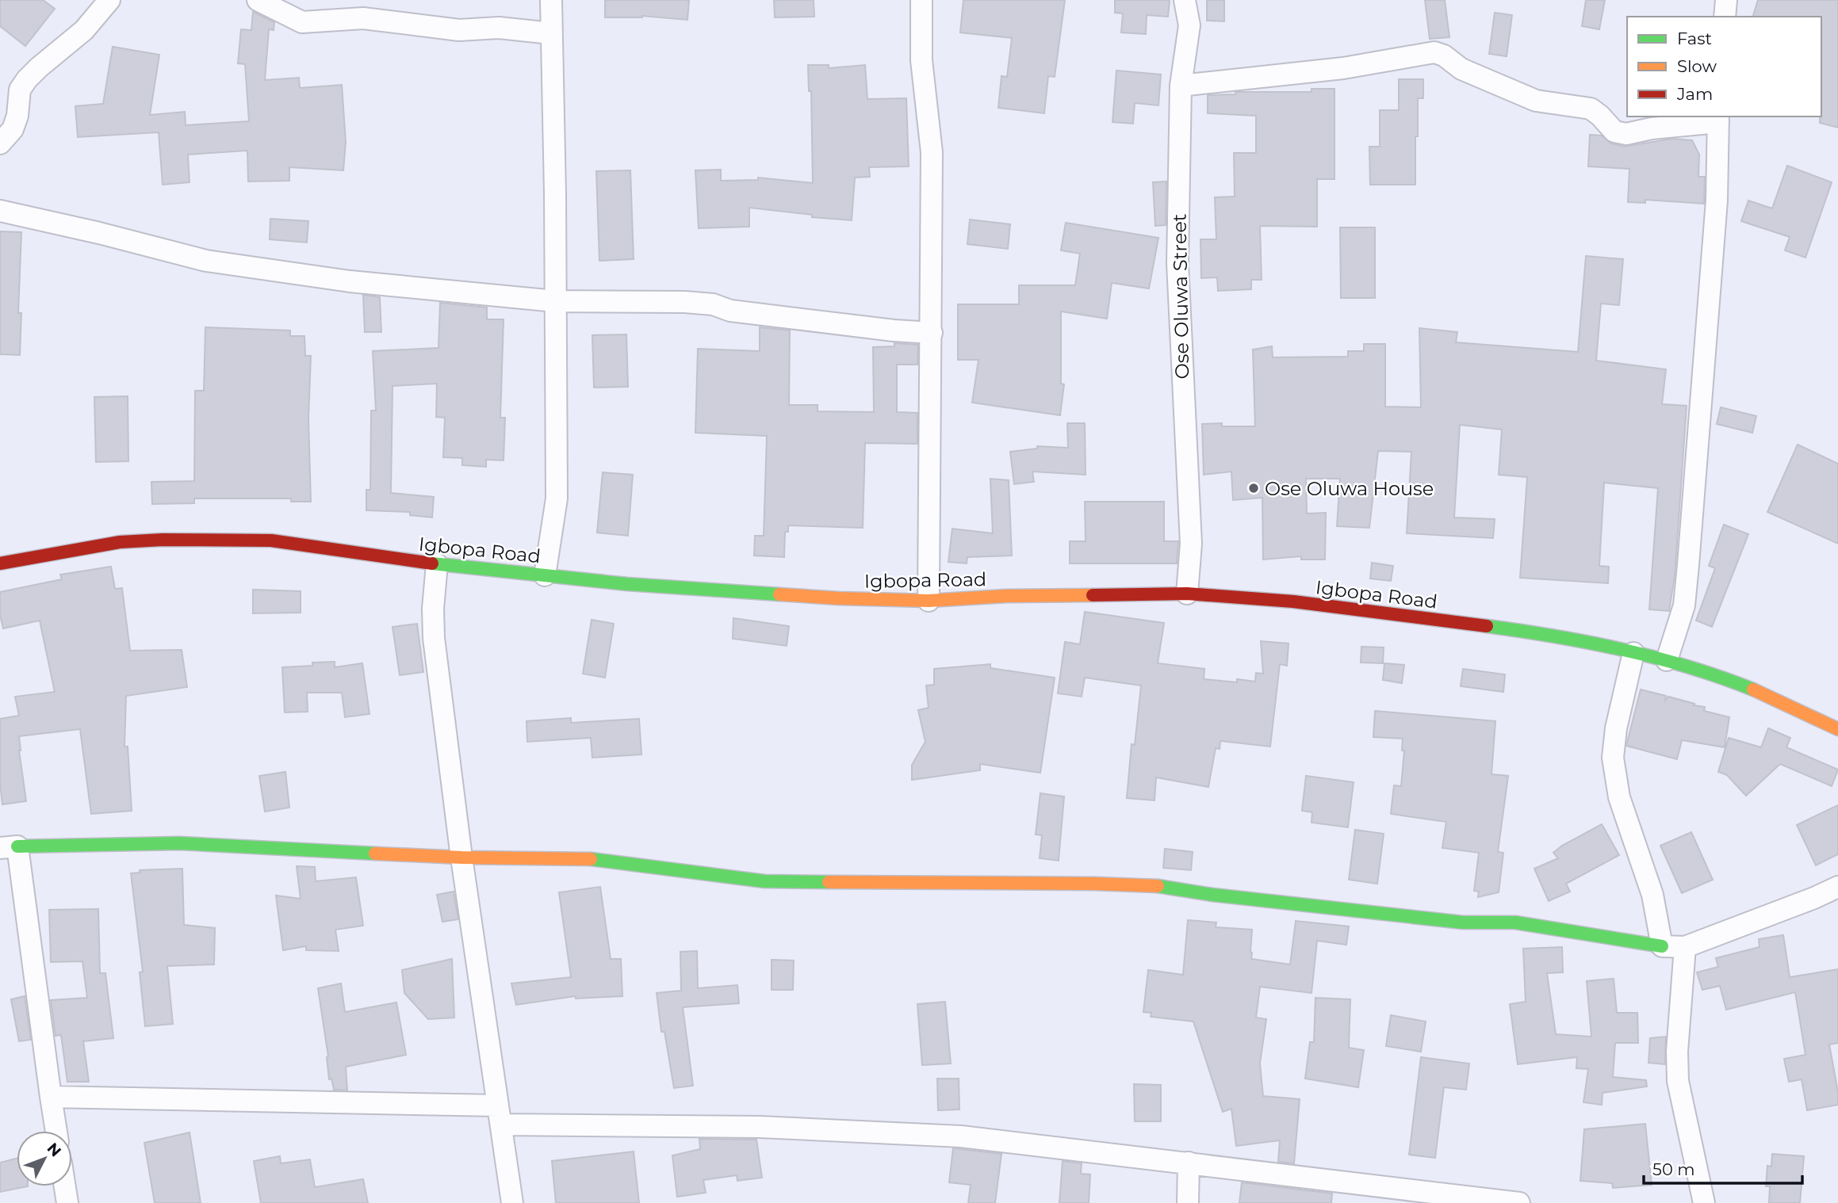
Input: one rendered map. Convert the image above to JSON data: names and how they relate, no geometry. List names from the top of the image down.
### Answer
{
  "streets": {
    "street": ["Ose Oluwa Street", "Igbopa Road"]
  },
  "crossings": [
    ["Ose Oluwa Street", "Igbopa Road"]
  ],
  "places": ["Ose Oluwa House"],
  "legend": ["Fast", "Slow", "Jam"],
  "scale_bar": "50 m",
  "north": "top right"
}
